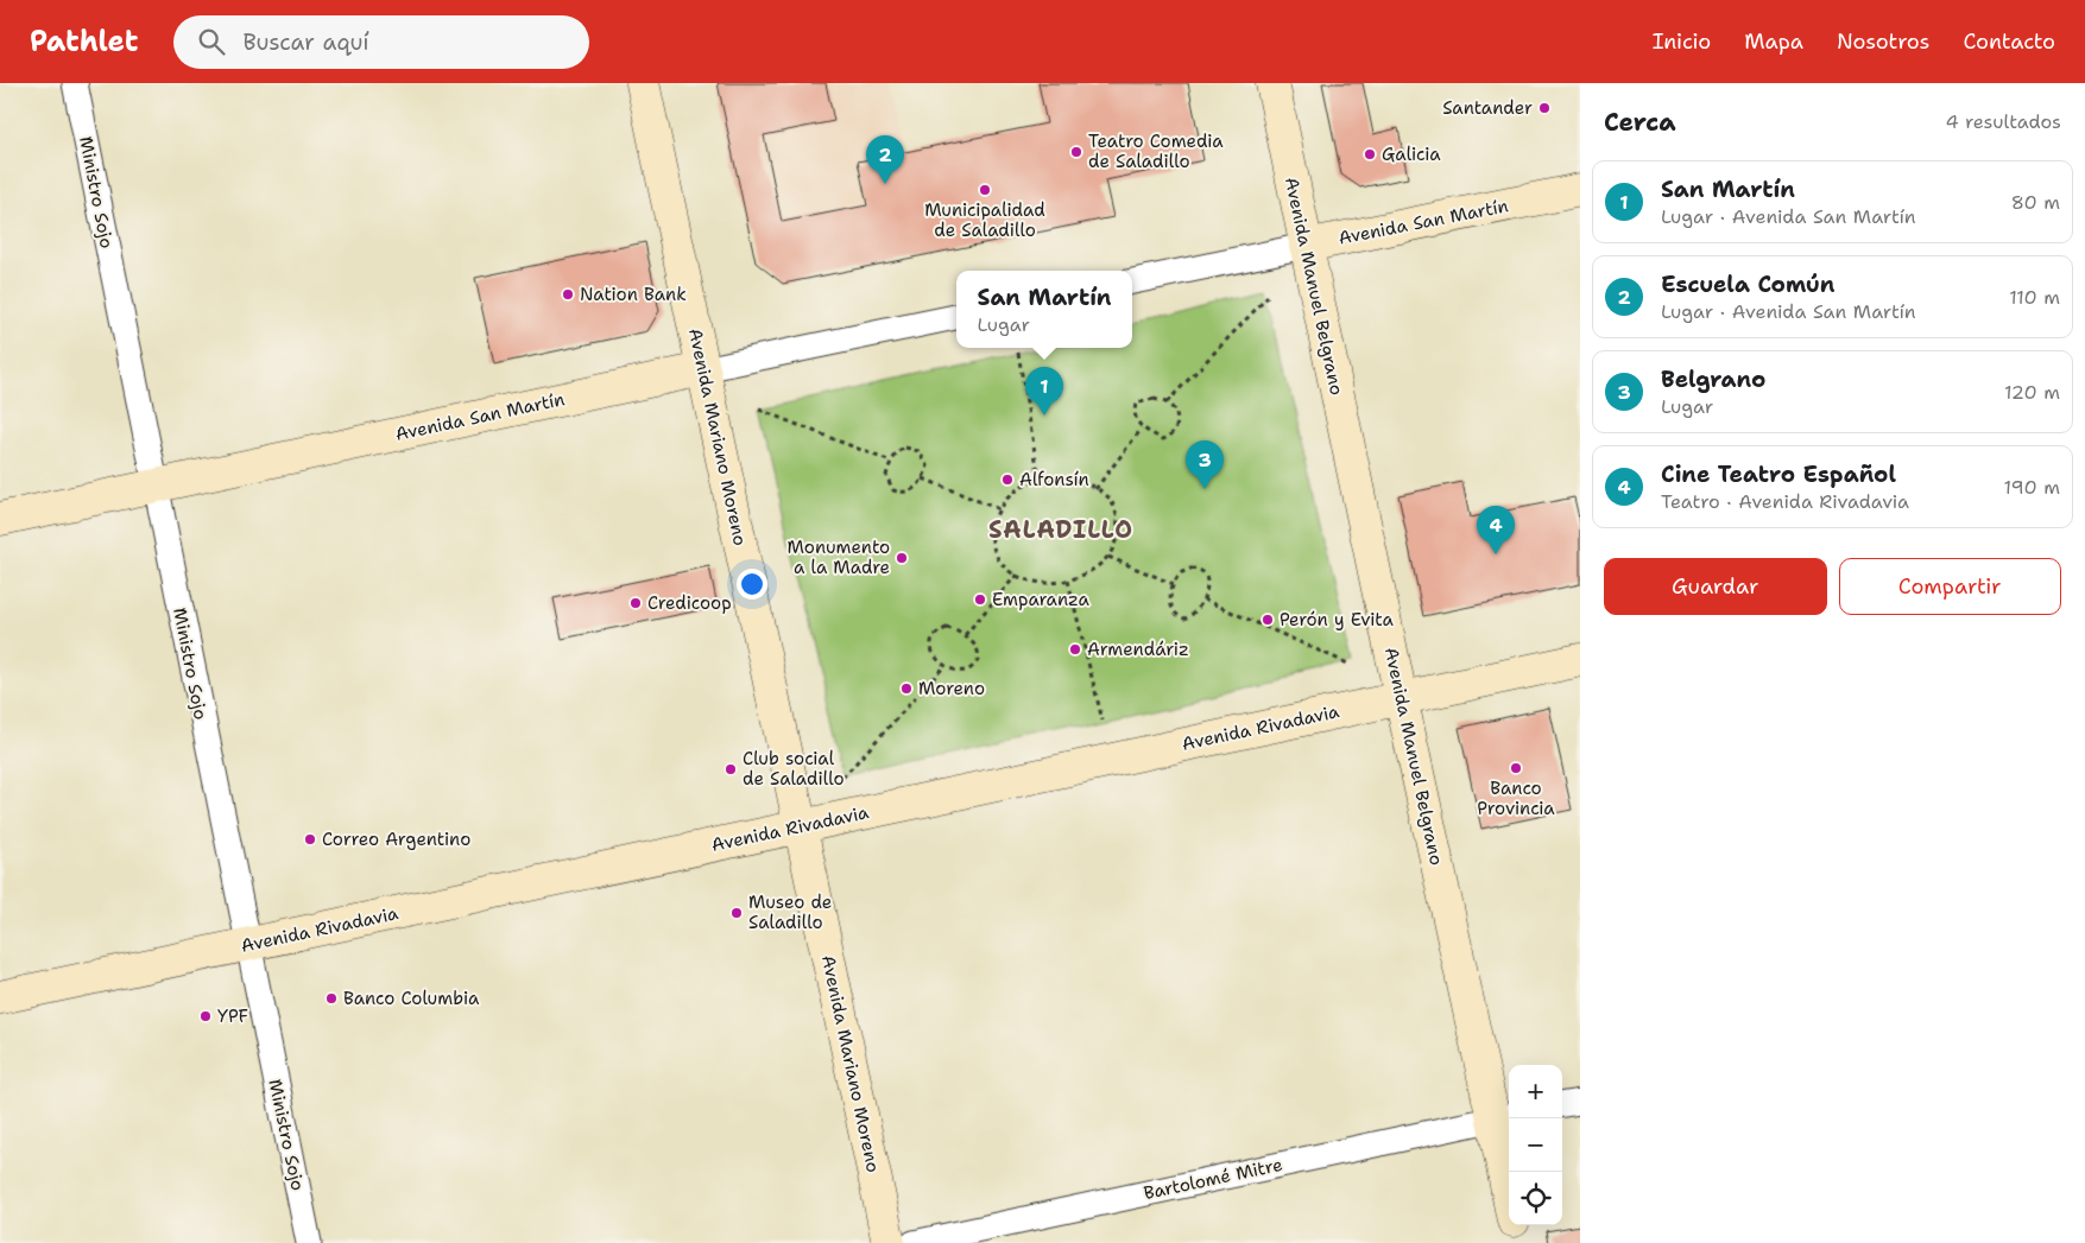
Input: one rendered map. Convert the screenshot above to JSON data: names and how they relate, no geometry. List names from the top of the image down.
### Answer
{
  "streets": {
    "main road": [
      "Avenida San Martín",
      "Avenida Manuel Belgrano",
      "Avenida Mariano Moreno",
      "Avenida Rivadavia"
    ],
    "street": ["Ministro Sojo", "Bartolomé Mitre"]
  },
  "crossings": [
    ["Ministro Sojo", "Avenida San Martín"],
    ["Ministro Sojo", "Avenida Rivadavia"],
    ["Avenida San Martín", "Avenida Manuel Belgrano"],
    ["Avenida San Martín", "Avenida Mariano Moreno"],
    ["Avenida Manuel Belgrano", "Avenida Rivadavia"],
    ["Avenida Manuel Belgrano", "Bartolomé Mitre"],
    ["Avenida Mariano Moreno", "Avenida Rivadavia"]
  ],
  "districts": ["SALADILLO"],
  "places": [
    "Santander",
    "Teatro Comedia de Saladillo",
    "Galicia",
    "Municipalidad de Saladillo",
    "Nation Bank",
    "Alfonsín",
    "Monumento a la Madre",
    "Emparanza",
    "Credicoop",
    "Perón y Evita",
    "Armendáriz",
    "Moreno",
    "Banco Provincia",
    "Club social de Saladillo",
    "Correo Argentino",
    "Museo de Saladillo",
    "Banco Columbia",
    "YPF"
  ],
  "page": {
    "header": "Pathlet",
    "search": "Buscar aquí",
    "nav": [
      "Inicio",
      "Mapa",
      "Nosotros",
      "Contacto"
    ],
    "heading": ["Cerca", "4 resultados"],
    "pins": [
      "2",
      "1",
      "3",
      "4"
    ],
    "list": [
      {
        "mark": "1",
        "name": "San Martín",
        "note": "Lugar · Avenida San Martín",
        "value": "80 m"
      },
      {
        "mark": "2",
        "name": "Escuela Común",
        "note": "Lugar · Avenida San Martín",
        "value": "110 m"
      },
      {
        "mark": "3",
        "name": "Belgrano",
        "note": "Lugar",
        "value": "120 m"
      },
      {
        "mark": "4",
        "name": "Cine Teatro Español",
        "note": "Teatro · Avenida Rivadavia",
        "value": "190 m"
      }
    ],
    "popup": ["San Martín", "Lugar"],
    "buttons": ["Guardar", "Compartir"],
    "map_buttons": ["+", "−"]
  }
}
